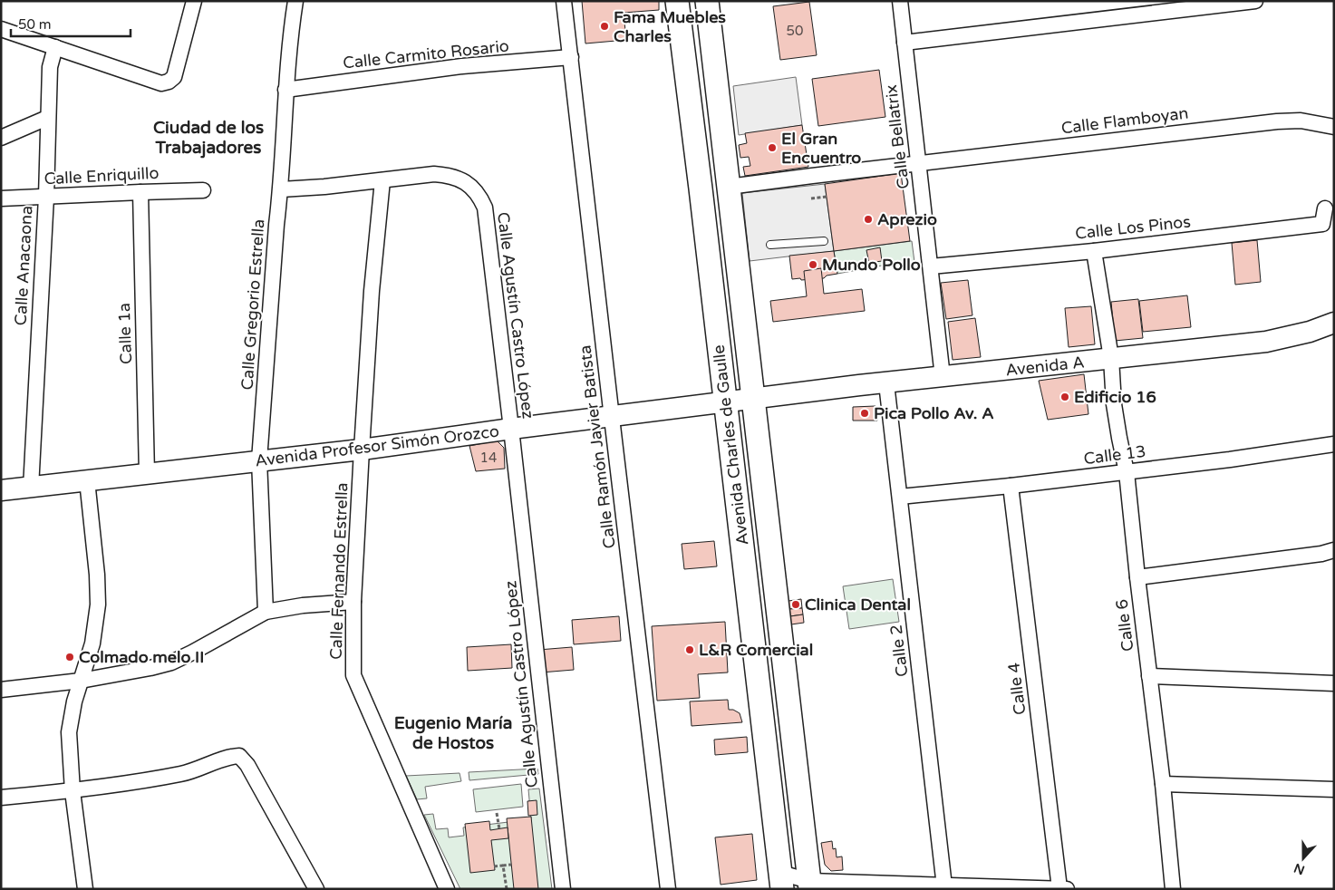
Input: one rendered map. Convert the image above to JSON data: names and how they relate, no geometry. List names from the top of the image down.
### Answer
{
  "streets": {
    "main road": ["Avenida A", "Avenida Charles de Gaulle", "Avenida Profesor Simón Orozco"],
    "street": [
      "Calle Carmito Rosario",
      "Calle Flamboyan",
      "Calle Bellatrix",
      "Calle Enriquillo",
      "Calle Los Pinos",
      "Calle Anacaona",
      "Calle Gregorio Estrella",
      "Calle Agustín Castro López",
      "Calle 1a",
      "Calle Ramón Javier Batista",
      "Calle 13",
      "Calle Fernando Estrella",
      "Calle 6",
      "Calle 2",
      "Calle 4"
    ]
  },
  "crossings": [
    ["Calle Carmito Rosario", "Calle Gregorio Estrella"],
    ["Calle Carmito Rosario", "Calle Ramón Javier Batista"],
    ["Calle Flamboyan", "Calle Bellatrix"],
    ["Calle Flamboyan", "Avenida Charles de Gaulle"],
    ["Calle Bellatrix", "Calle Los Pinos"],
    ["Calle Bellatrix", "Avenida A"],
    ["Calle Enriquillo", "Calle Anacaona"],
    ["Calle Enriquillo", "Calle 1a"],
    ["Calle Los Pinos", "Calle 6"],
    ["Calle Anacaona", "Avenida Profesor Simón Orozco"],
    ["Calle Gregorio Estrella", "Calle Agustín Castro López"],
    ["Calle Gregorio Estrella", "Avenida Profesor Simón Orozco"],
    ["Calle Agustín Castro López", "Avenida Profesor Simón Orozco"],
    ["Calle Agustín Castro López", "Calle Fernando Estrella"],
    ["Calle 1a", "Avenida Profesor Simón Orozco"],
    ["Avenida A", "Avenida Charles de Gaulle"],
    ["Avenida A", "Avenida Profesor Simón Orozco"],
    ["Avenida A", "Calle 6"],
    ["Avenida A", "Calle 2"],
    ["Avenida Charles de Gaulle", "Avenida Profesor Simón Orozco"],
    ["Avenida Profesor Simón Orozco", "Calle Ramón Javier Batista"],
    ["Avenida Profesor Simón Orozco", "Calle Fernando Estrella"],
    ["Calle 13", "Calle 6"],
    ["Calle 13", "Calle 2"],
    ["Calle 13", "Calle 4"]
  ],
  "districts": ["Ciudad de los Trabajadores", "Eugenio María de Hostos"],
  "places": [
    "Fama Muebles Charles",
    "El Gran Encuentro",
    "Aprezio",
    "Mundo Pollo",
    "Edificio 16",
    "Pica Pollo Av. A",
    "Clinica Dental",
    "L&R Comercial",
    "Colmado melo II"
  ],
  "house_numbers": ["50", "14"],
  "scale_bar": "50 m",
  "north": "bottom"
}
